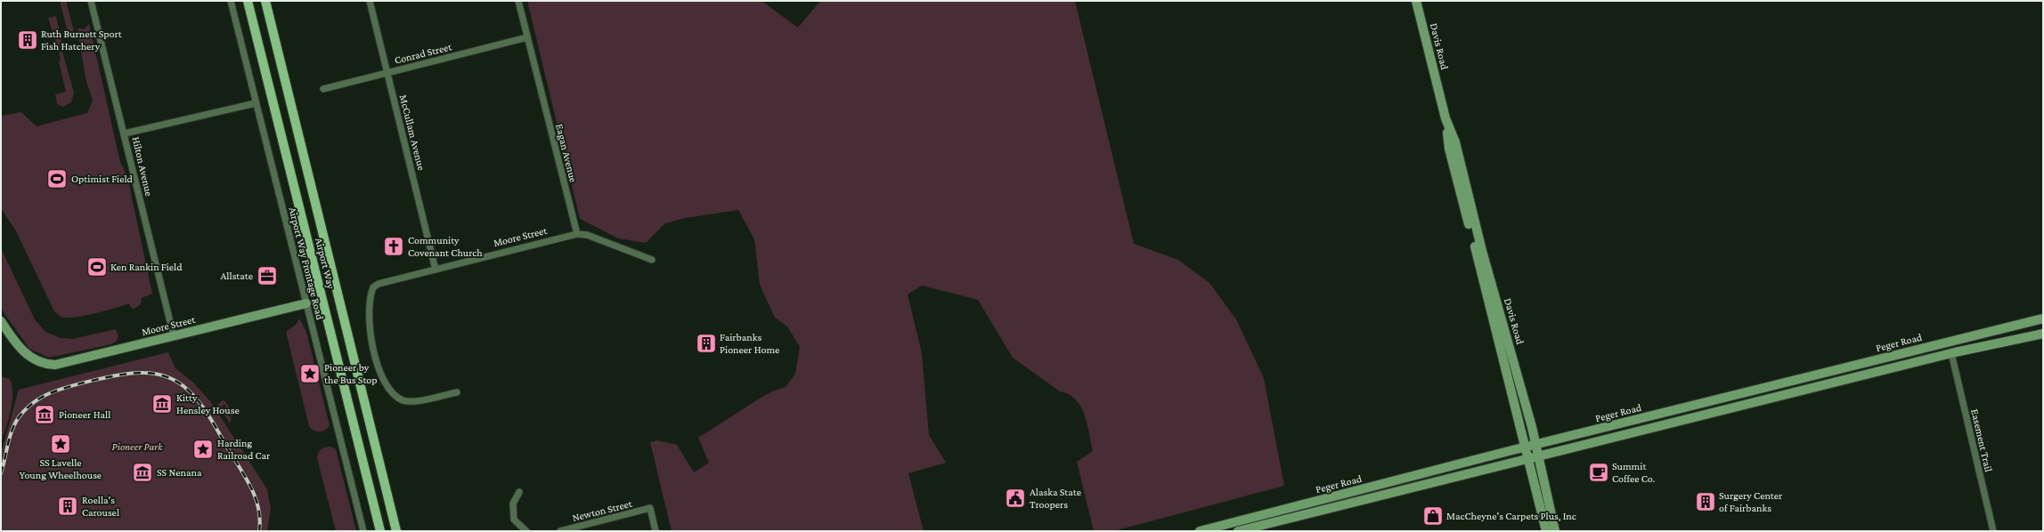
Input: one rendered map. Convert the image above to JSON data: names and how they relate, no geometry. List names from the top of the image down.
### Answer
{
  "streets": {
    "main road": [
      "Davis Road",
      "Moore Street",
      "Airport Way",
      "Peger Road"
    ],
    "street": [
      "Conrad Street",
      "McCullam Avenue",
      "Eagan Avenue",
      "Hilton Avenue",
      "Airport Way Frontage Road",
      "Easement Trail",
      "Newton Street"
    ]
  },
  "crossings": [
    ["Davis Road", "Peger Road"],
    ["Conrad Street", "McCullam Avenue"],
    ["Conrad Street", "Eagan Avenue"],
    ["McCullam Avenue", "Moore Street"],
    ["Eagan Avenue", "Moore Street"],
    ["Hilton Avenue", "Moore Street"],
    ["Moore Street", "Airport Way Frontage Road"],
    ["Peger Road", "Easement Trail"]
  ],
  "parks": ["Pioneer Park"],
  "places": {
    "building": [
      "Ruth Burnett Sport Fish Hatchery",
      "Fairbanks Pioneer Home",
      "Surgery Center of Fairbanks",
      "Roella's Carousel"
    ],
    "sports": ["Optimist Field", "Ken Rankin Field"],
    "church": ["Community Covenant Church"],
    "office": ["Allstate"],
    "place": ["Pioneer by the Bus Stop", "SS Lavelle Young Wheelhouse", "Harding Railroad Car"],
    "museum": ["Kitty Hensley House", "Pioneer Hall", "SS Nenana"],
    "cafe": ["Summit Coffee Co."],
    "public building": ["Alaska State Troopers"],
    "shop": ["MacCheyne's Carpets Plus, Inc"]
  }
}
